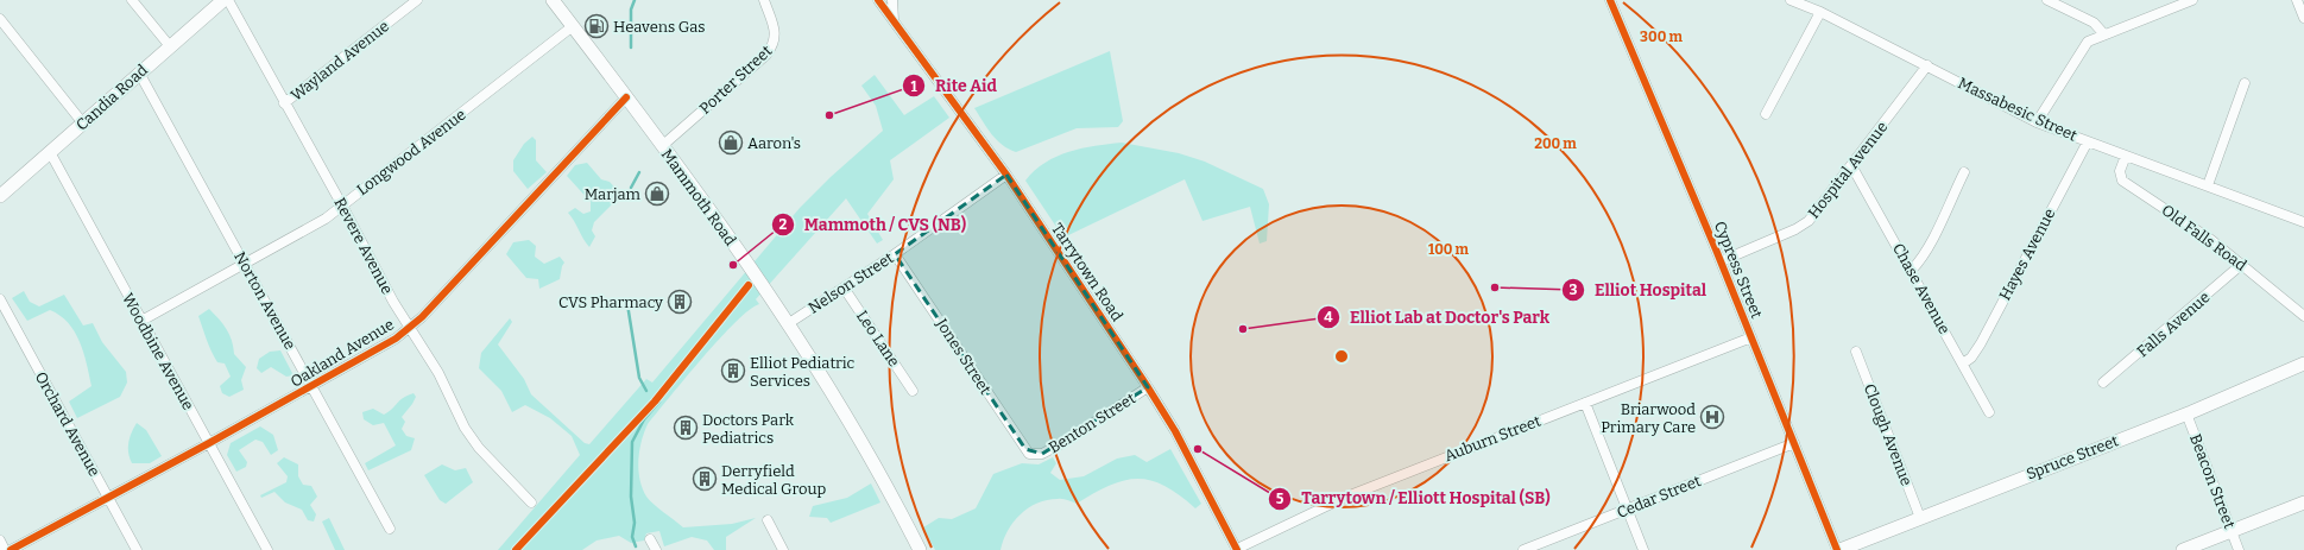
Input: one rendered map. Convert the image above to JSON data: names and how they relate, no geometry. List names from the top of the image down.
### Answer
{
  "streets": {
    "main road": ["Candia Road", "Mammoth Road", "Spruce Street"],
    "street": [
      "Wayland Avenue",
      "Porter Street",
      "Massabesic Street",
      "Longwood Avenue",
      "Hospital Avenue",
      "Old Falls Road",
      "Revere Avenue",
      "Hayes Avenue",
      "Cypress Street",
      "Tarrytown Road",
      "Nelson Street",
      "Chase Avenue",
      "Norton Avenue",
      "Falls Avenue",
      "Leo Lane",
      "Woodbine Avenue",
      "Oakland Avenue",
      "Jones Street",
      "Benton Street",
      "Orchard Avenue",
      "Clough Avenue",
      "Auburn Street",
      "Beacon Street",
      "Cedar Street"
    ]
  },
  "crossings": [
    ["Wayland Avenue", "Revere Avenue"],
    ["Porter Street", "Mammoth Road"],
    ["Candia Road", "Norton Avenue"],
    ["Candia Road", "Woodbine Avenue"],
    ["Massabesic Street", "Hospital Avenue"],
    ["Massabesic Street", "Old Falls Road"],
    ["Massabesic Street", "Hayes Avenue"],
    ["Longwood Avenue", "Mammoth Road"],
    ["Longwood Avenue", "Revere Avenue"],
    ["Longwood Avenue", "Norton Avenue"],
    ["Longwood Avenue", "Woodbine Avenue"],
    ["Hospital Avenue", "Cypress Street"],
    ["Hospital Avenue", "Chase Avenue"],
    ["Mammoth Road", "Nelson Street"],
    ["Mammoth Road", "Oakland Avenue"],
    ["Old Falls Road", "Falls Avenue"],
    ["Revere Avenue", "Oakland Avenue"],
    ["Hayes Avenue", "Chase Avenue"],
    ["Cypress Street", "Auburn Street"],
    ["Cypress Street", "Spruce Street"],
    ["Cypress Street", "Cedar Street"],
    ["Tarrytown Road", "Nelson Street"],
    ["Tarrytown Road", "Benton Street"],
    ["Tarrytown Road", "Auburn Street"],
    ["Nelson Street", "Leo Lane"],
    ["Nelson Street", "Jones Street"],
    ["Norton Avenue", "Oakland Avenue"],
    ["Woodbine Avenue", "Oakland Avenue"],
    ["Oakland Avenue", "Orchard Avenue"],
    ["Jones Street", "Benton Street"],
    ["Clough Avenue", "Spruce Street"],
    ["Spruce Street", "Beacon Street"]
  ],
  "places": {
    "fuel station": ["Heavens Gas"],
    "other": [
      "Rite Aid",
      "Mammoth / CVS (NB)",
      "Elliot Hospital",
      "Elliot Lab at Doctor's Park",
      "Tarrytown / Elliott Hospital (SB)"
    ],
    "shop": ["Aaron's", "Marjam"],
    "building": [
      "CVS Pharmacy",
      "Elliot Pediatric Services",
      "Doctors Park Pediatrics",
      "Derryfield Medical Group"
    ],
    "hospital": ["Briarwood Primary Care"]
  },
  "rings": ["300 m", "200 m", "100 m"]
}
